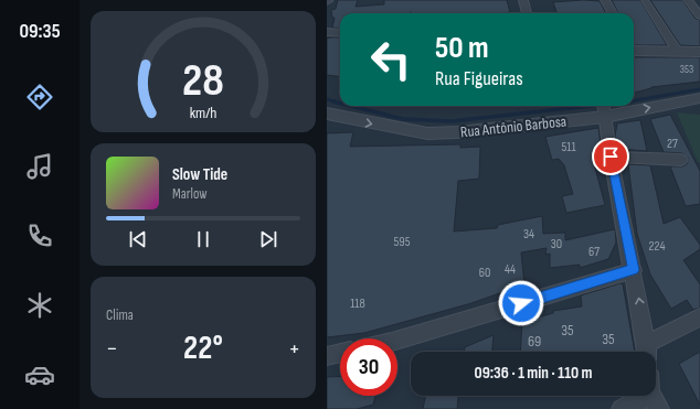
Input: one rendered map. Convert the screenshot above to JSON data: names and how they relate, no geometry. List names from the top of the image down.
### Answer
{
  "streets": {
    "street": ["Rua Antônio Barbosa"]
  },
  "house_numbers": [
    "353",
    "27",
    "511",
    "34",
    "595",
    "30",
    "224",
    "67",
    "44",
    "60",
    "118",
    "35",
    "35",
    "69"
  ],
  "page": {
    "tabs": "09:35",
    "turn": ["50 m", "Rua Figueiras"],
    "song": ["Slow Tide", "Marlow"],
    "tile": "Clima",
    "heat": ["−", "22°", "+"],
    "limit": "30",
    "trip": "09:36 · 1 min · 110 m",
    "gauge": ["28", "km/h"]
  }
}
